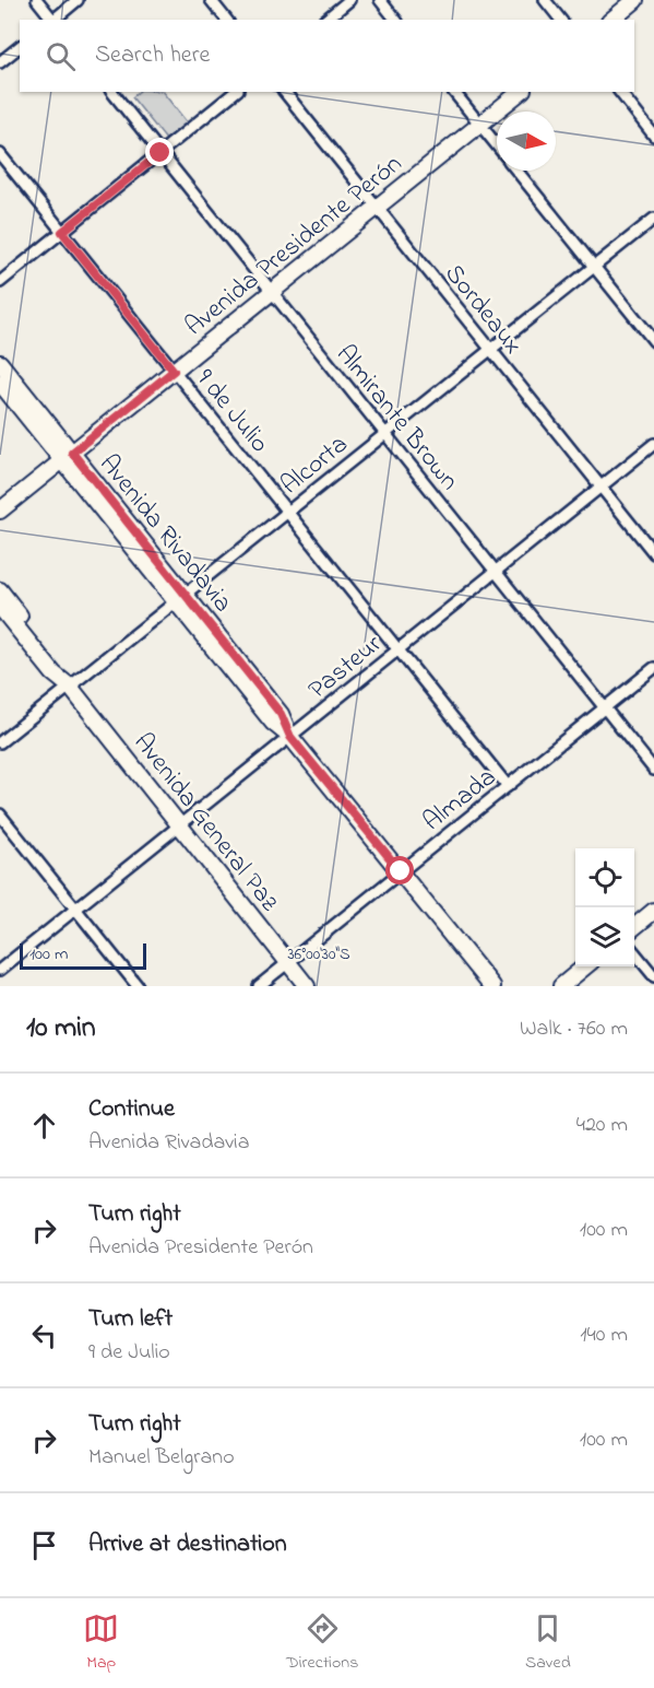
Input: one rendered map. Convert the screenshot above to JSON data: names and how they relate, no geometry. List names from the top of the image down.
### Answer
{
  "streets": {
    "main road": ["Avenida Presidente Perón", "Avenida Rivadavia", "Avenida General Paz"],
    "street": [
      "Sordeaux",
      "9 de Julio",
      "Almirante Brown",
      "Alcorta",
      "Pasteur",
      "Almada"
    ]
  },
  "crossings": [
    ["Avenida Presidente Perón", "Sordeaux"],
    ["Avenida Presidente Perón", "9 de Julio"],
    ["Avenida Presidente Perón", "Almirante Brown"],
    ["Avenida Presidente Perón", "Avenida Rivadavia"],
    ["Sordeaux", "Alcorta"],
    ["Sordeaux", "Pasteur"],
    ["9 de Julio", "Alcorta"],
    ["9 de Julio", "Pasteur"],
    ["9 de Julio", "Almada"],
    ["Almirante Brown", "Alcorta"],
    ["Almirante Brown", "Pasteur"],
    ["Almirante Brown", "Almada"],
    ["Alcorta", "Avenida Rivadavia"],
    ["Alcorta", "Avenida General Paz"],
    ["Avenida Rivadavia", "Pasteur"],
    ["Avenida Rivadavia", "Almada"],
    ["Pasteur", "Avenida General Paz"],
    ["Almada", "Avenida General Paz"]
  ],
  "scale_bar": "100 m",
  "north": "right",
  "page": {
    "search": "Search here",
    "scale": "100 m",
    "heading": ["10 min", "Walk · 760 m"],
    "list": [
      ["Continue", "Avenida Rivadavia", "420 m"],
      ["Turn right", "Avenida Presidente Perón", "100 m"],
      ["Turn left", "9 de Julio", "140 m"],
      ["Turn right", "Manuel Belgrano", "100 m"],
      "Arrive at destination"
    ],
    "nav": ["Map", "Directions", "Saved"]
  },
  "coordinates": ["36°00'30\"S"]
}
